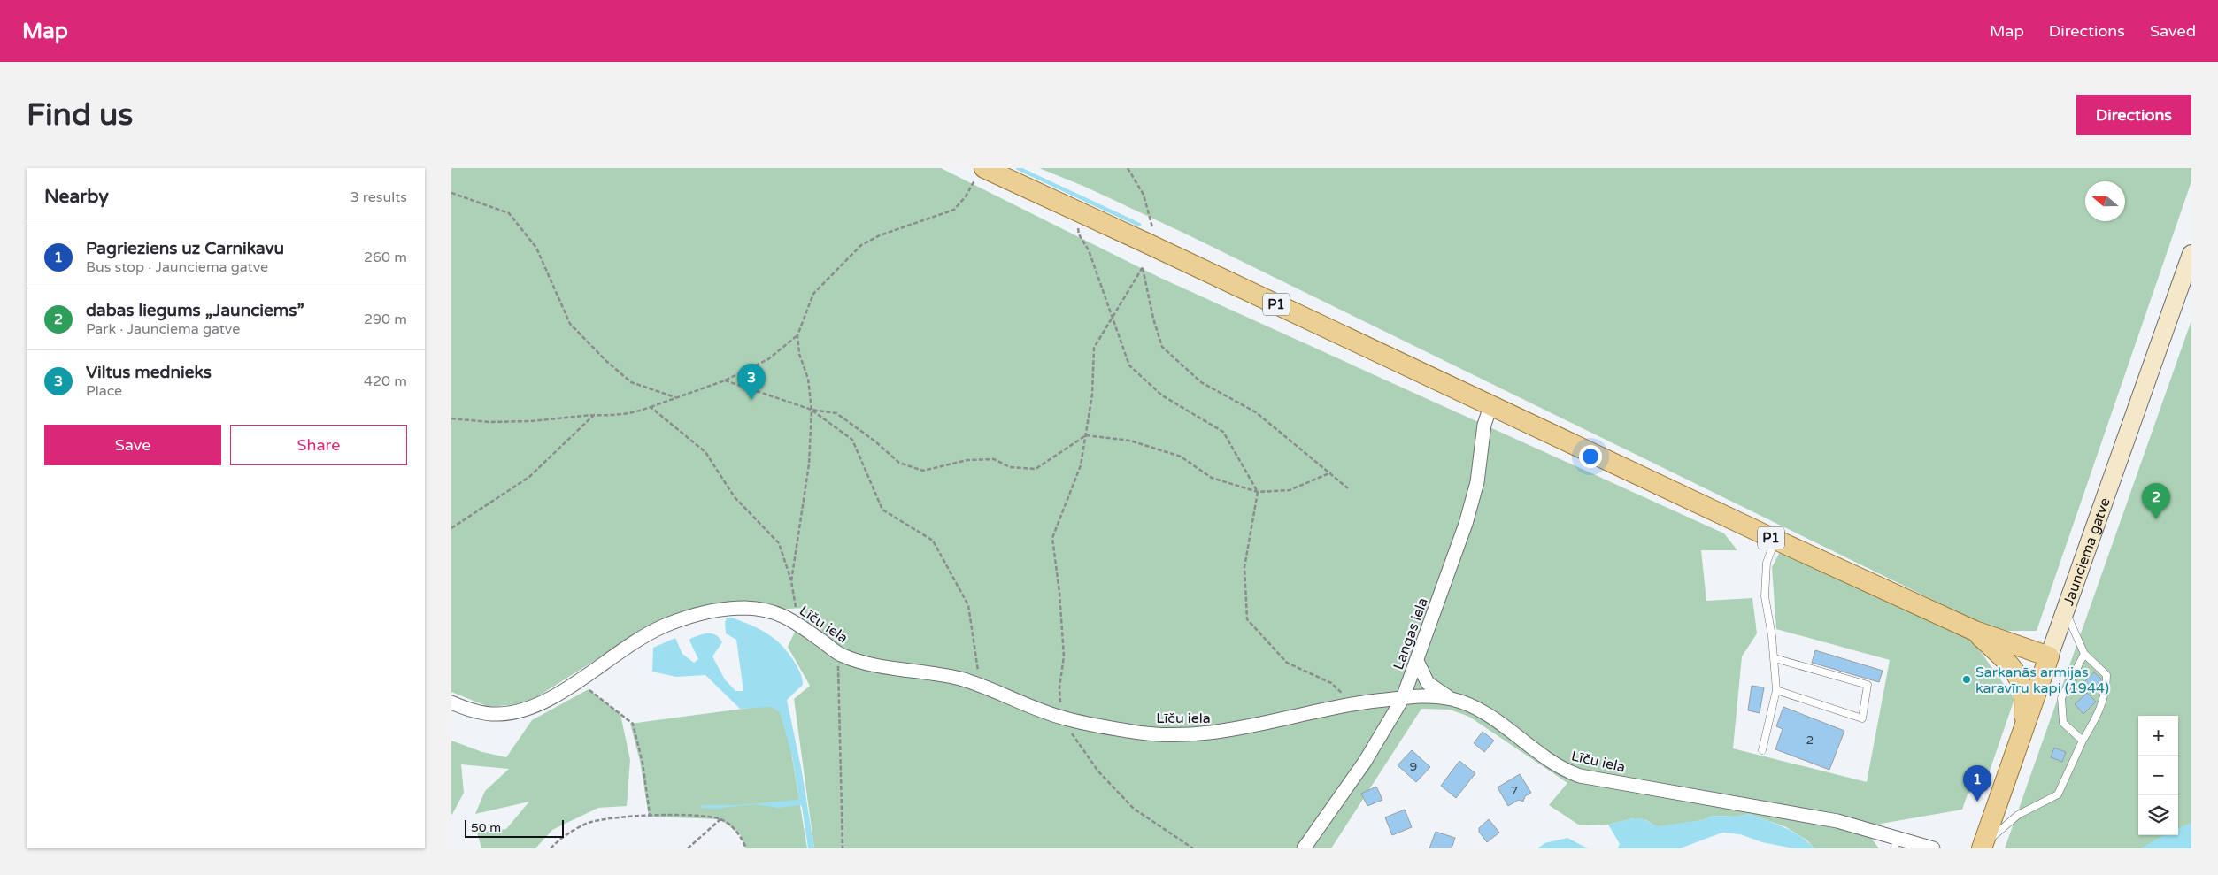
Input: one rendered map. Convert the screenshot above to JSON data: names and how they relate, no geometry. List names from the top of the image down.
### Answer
{
  "streets": {
    "main road": ["P1", "Jaunciema gatve"],
    "street": ["Līču iela", "Langas iela"]
  },
  "crossings": [
    ["P1", "Jaunciema gatve"],
    ["P1", "Langas iela"],
    ["Līču iela", "Langas iela"]
  ],
  "places": ["Sarkanās armijas karavīru kapi (1944)"],
  "house_numbers": ["2", "9", "7"],
  "scale_bar": "50 m",
  "north": "left",
  "page": {
    "header": "Map",
    "nav": ["Map", "Directions", "Saved"],
    "buttons": [
      "Directions",
      ["Save", "Share"]
    ],
    "title": "Find us",
    "heading": ["Nearby", "3 results"],
    "list": [
      {
        "mark": "1",
        "name": "Pagrieziens uz Carnikavu",
        "note": "Bus stop · Jaunciema gatve",
        "value": "260 m"
      },
      {
        "mark": "2",
        "name": "dabas liegums „Jaunciems”",
        "note": "Park · Jaunciema gatve",
        "value": "290 m"
      },
      {
        "mark": "3",
        "name": "Viltus mednieks",
        "note": "Place",
        "value": "420 m"
      }
    ],
    "pins": ["3", "2", "1"],
    "map_buttons": ["+", "−"],
    "scale": "50 m"
  }
}
